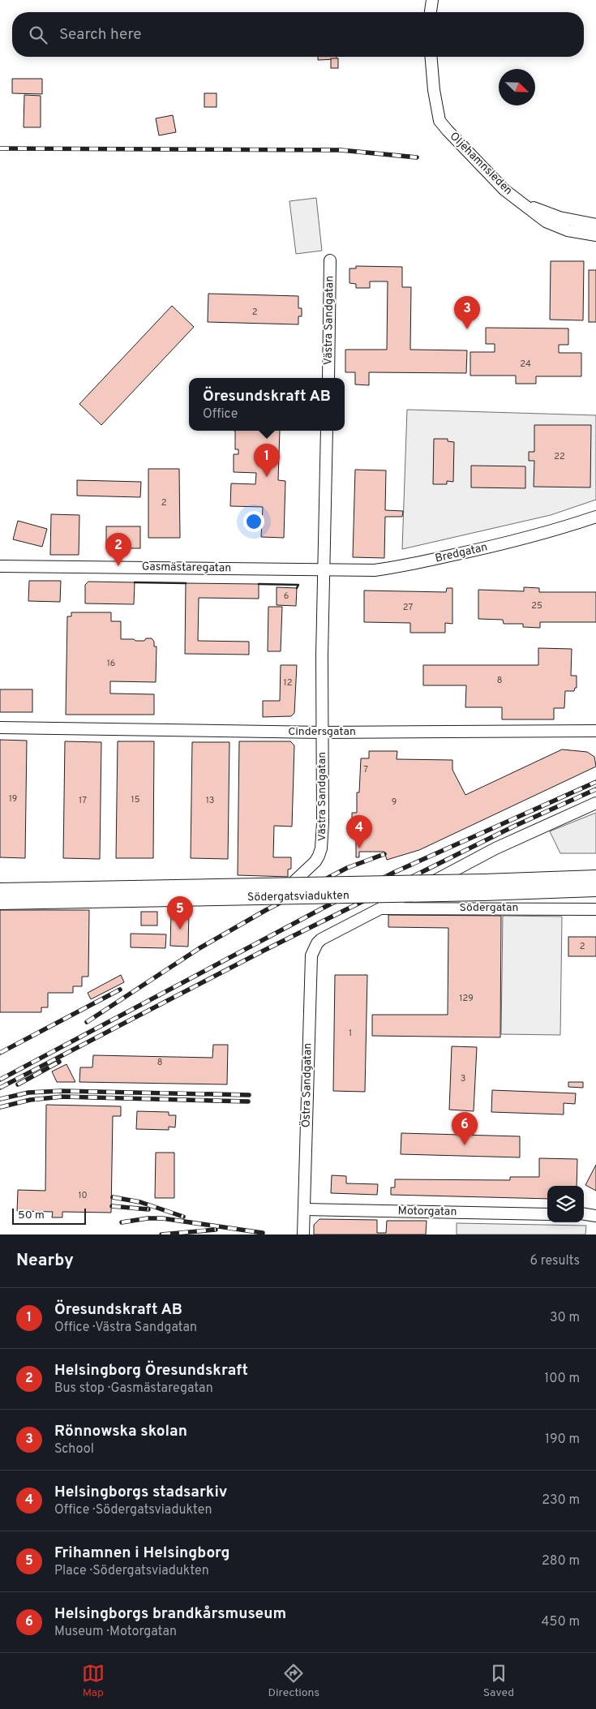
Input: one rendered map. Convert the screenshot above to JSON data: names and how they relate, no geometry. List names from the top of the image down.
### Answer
{
  "streets": {
    "main road": ["Södergatsviadukten"],
    "street": [
      "Oljehamnsleden",
      "Västra Sandgatan",
      "Bredgatan",
      "Gasmästaregatan",
      "Cindersgatan",
      "Södergatan",
      "Östra Sandgatan",
      "Motorgatan"
    ]
  },
  "crossings": [
    ["Västra Sandgatan", "Bredgatan"],
    ["Västra Sandgatan", "Gasmästaregatan"],
    ["Västra Sandgatan", "Cindersgatan"],
    ["Bredgatan", "Gasmästaregatan"],
    ["Södergatan", "Östra Sandgatan"],
    ["Östra Sandgatan", "Motorgatan"]
  ],
  "house_numbers": [
    "2",
    "24",
    "22",
    "2",
    "6",
    "25",
    "27",
    "16",
    "8",
    "12",
    "7",
    "19",
    "15",
    "17",
    "13",
    "9",
    "2",
    "129",
    "1",
    "8",
    "3",
    "10"
  ],
  "scale_bar": "50 m",
  "north": "bottom right",
  "page": {
    "search": "Search here",
    "pins": [
      "3",
      "1",
      "2",
      "4",
      "5",
      "6"
    ],
    "popup": ["Öresundskraft AB", "Office"],
    "scale": "50 m",
    "heading": ["Nearby", "6 results"],
    "list": [
      {
        "mark": "1",
        "name": "Öresundskraft AB",
        "note": "Office · Västra Sandgatan",
        "value": "30 m"
      },
      {
        "mark": "2",
        "name": "Helsingborg Öresundskraft",
        "note": "Bus stop · Gasmästaregatan",
        "value": "100 m"
      },
      {
        "mark": "3",
        "name": "Rönnowska skolan",
        "note": "School",
        "value": "190 m"
      },
      {
        "mark": "4",
        "name": "Helsingborgs stadsarkiv",
        "note": "Office · Södergatsviadukten",
        "value": "230 m"
      },
      {
        "mark": "5",
        "name": "Frihamnen i Helsingborg",
        "note": "Place · Södergatsviadukten",
        "value": "280 m"
      },
      {
        "mark": "6",
        "name": "Helsingborgs brandkårsmuseum",
        "note": "Museum · Motorgatan",
        "value": "450 m"
      }
    ],
    "nav": ["Map", "Directions", "Saved"]
  }
}
